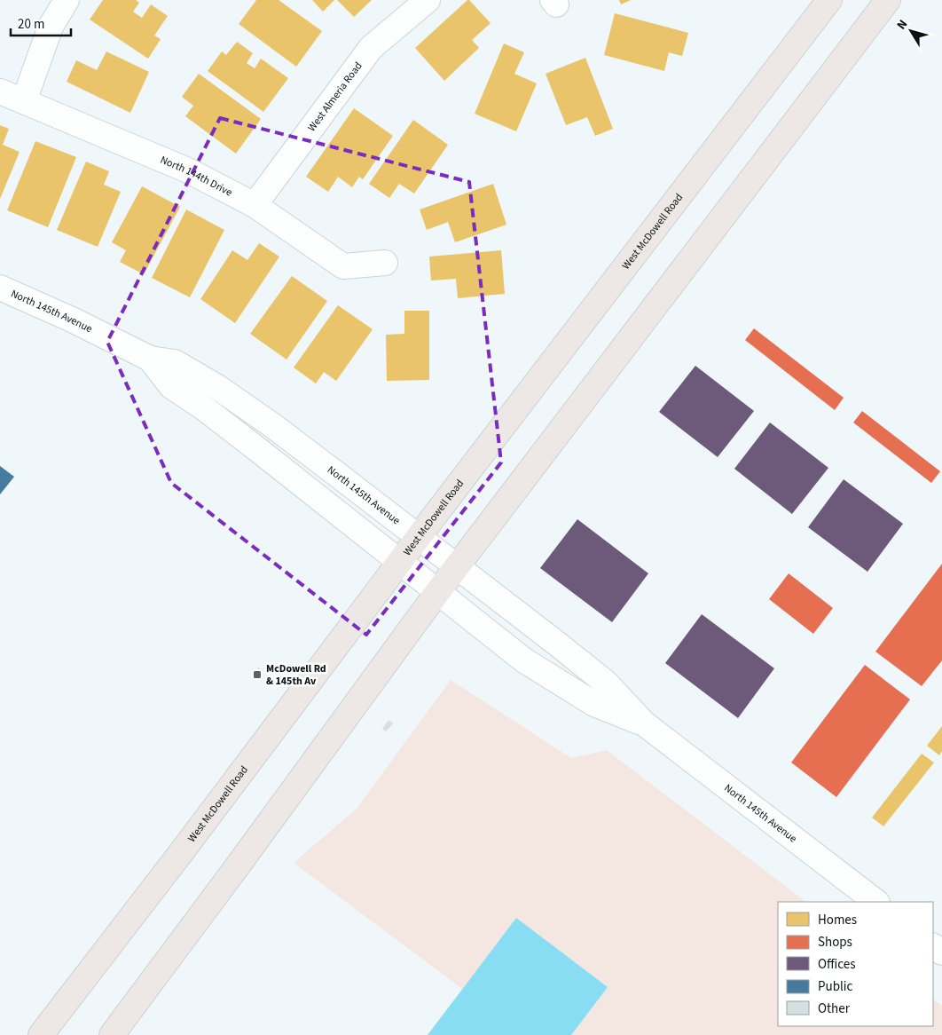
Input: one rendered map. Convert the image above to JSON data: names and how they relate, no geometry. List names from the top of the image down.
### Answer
{
  "streets": {
    "main road": ["West McDowell Road"],
    "street": ["West Almeria Road", "North 144th Drive", "North 145th Avenue"]
  },
  "crossings": [
    ["West Almeria Road", "North 144th Drive"],
    ["West McDowell Road", "North 145th Avenue"]
  ],
  "places": {
    "transit": ["McDowell Rd & 145th Av"]
  },
  "legend": [
    "Homes",
    "Shops",
    "Offices",
    "Public",
    "Other"
  ],
  "scale_bar": "20 m",
  "north": "top left"
}
